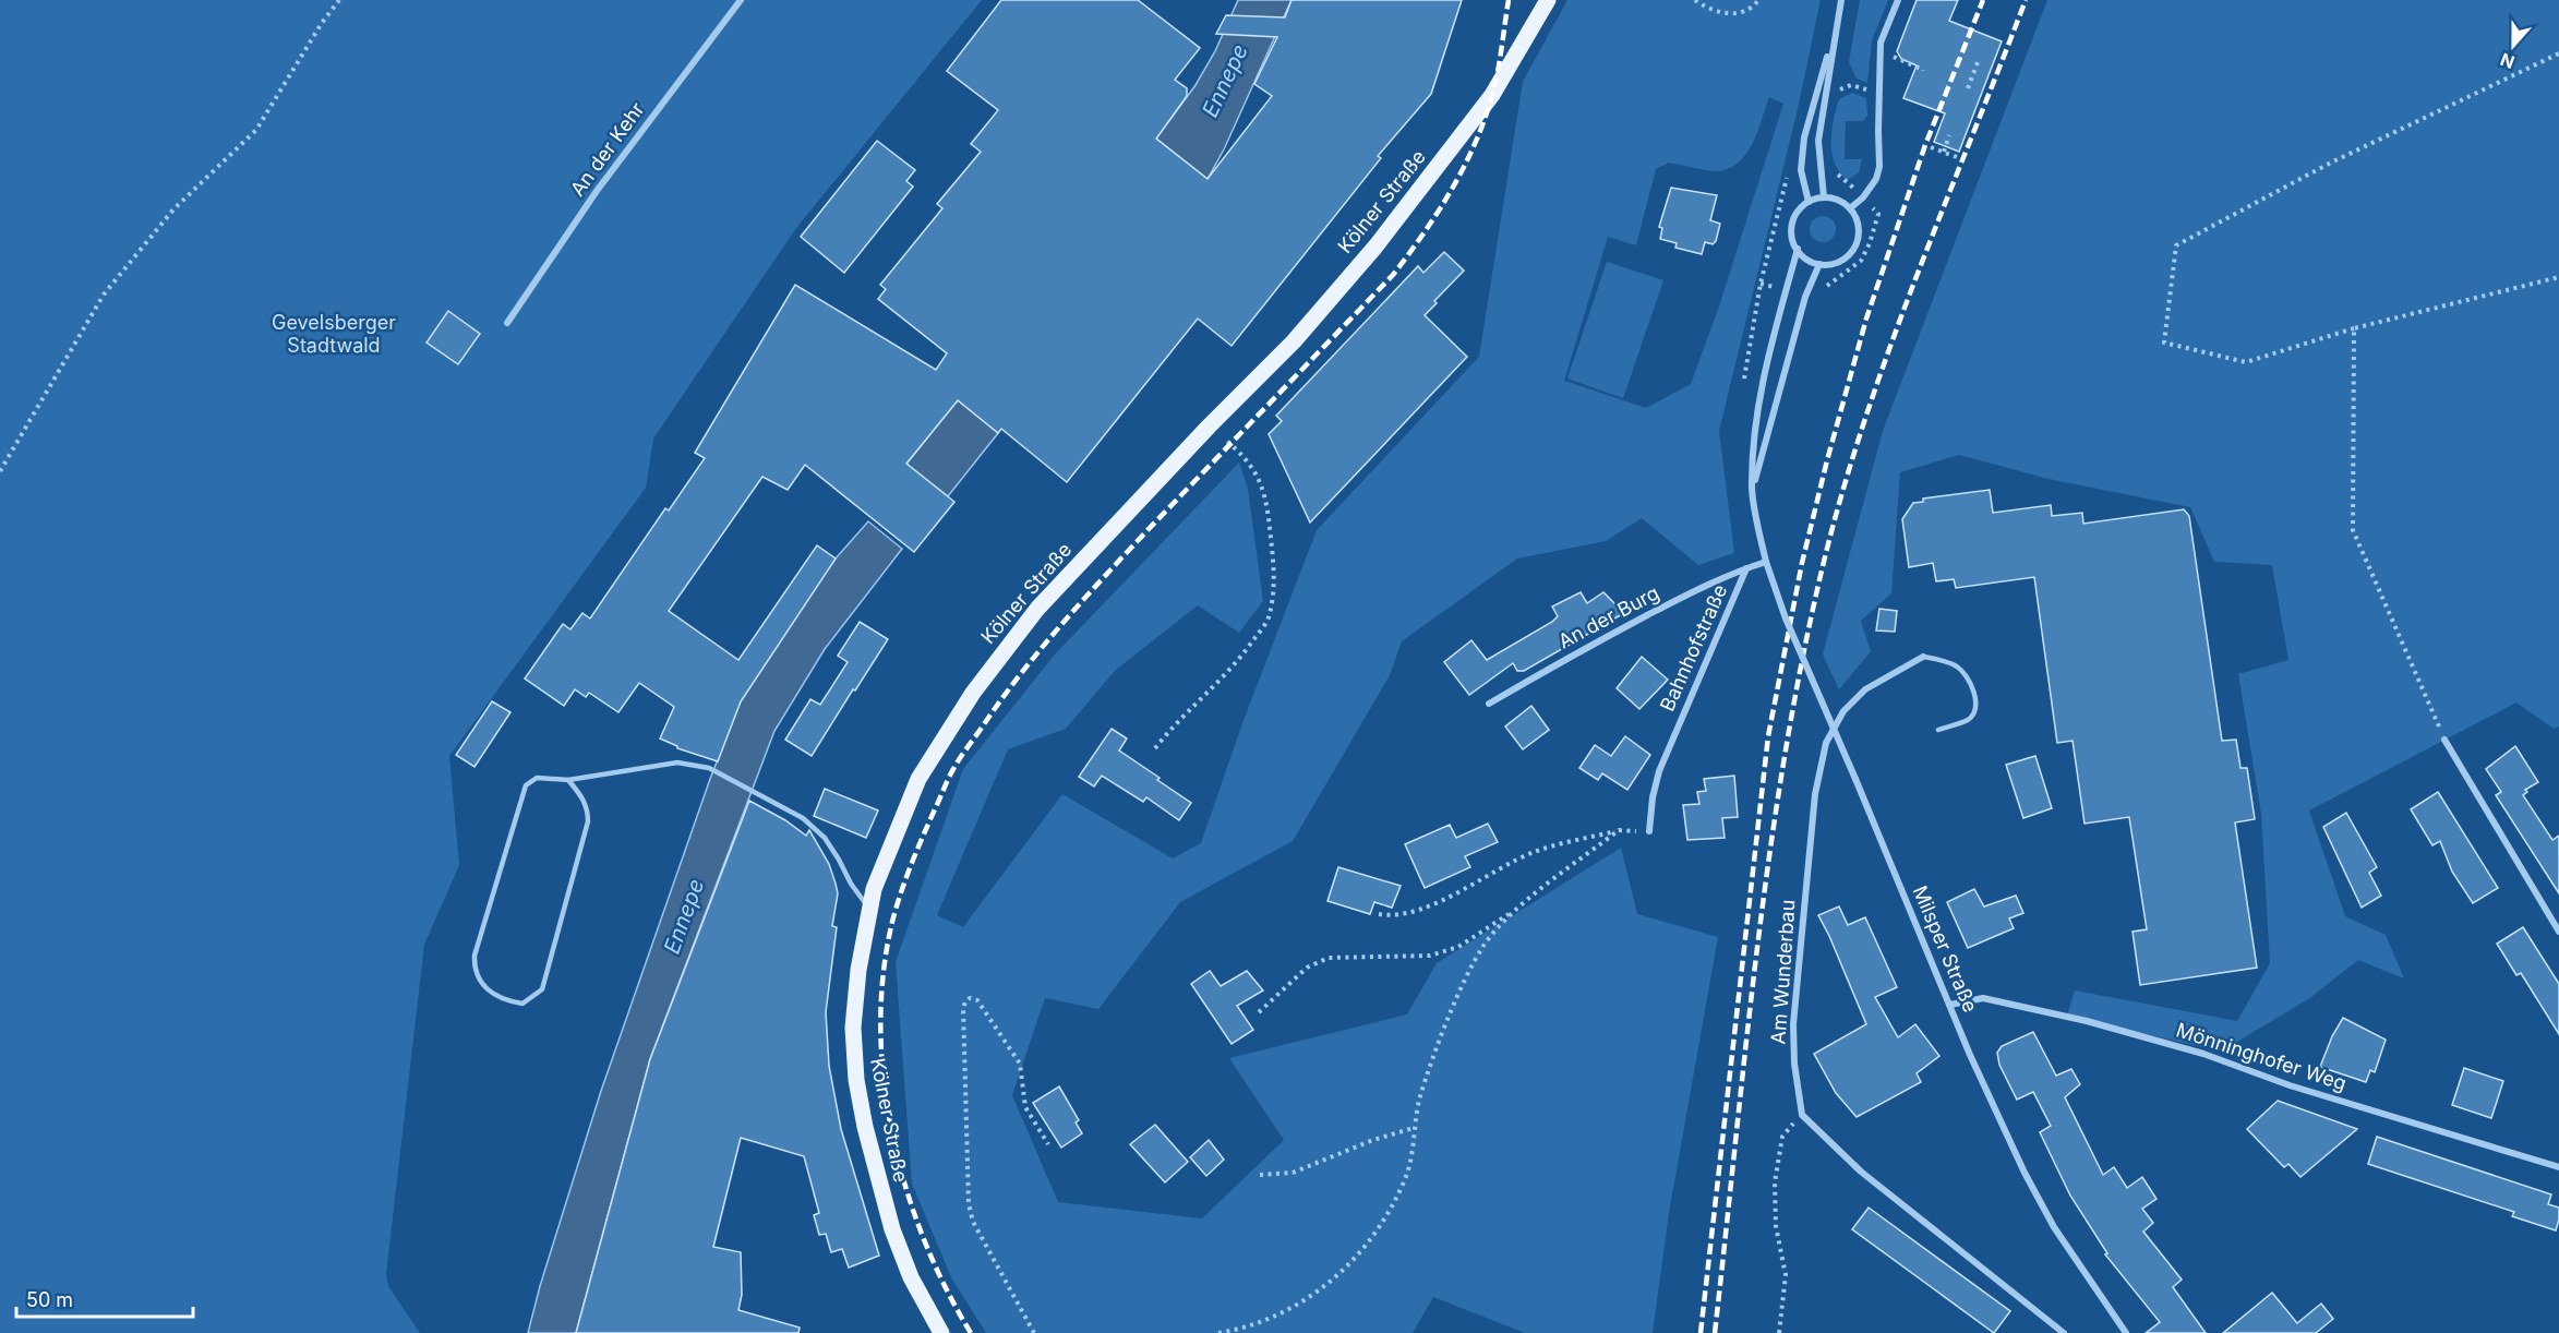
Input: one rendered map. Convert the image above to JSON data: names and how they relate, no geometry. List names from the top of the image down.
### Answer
{
  "streets": {
    "main road": ["Kölner Straße"],
    "street": [
      "An der Kehr",
      "An der Burg",
      "Bahnhofstraße",
      "Milsper Straße",
      "Am Wunderbau",
      "Mönninghofer Weg"
    ]
  },
  "crossings": [
    ["An der Burg", "Bahnhofstraße"],
    ["Bahnhofstraße", "Milsper Straße"],
    ["Milsper Straße", "Mönninghofer Weg"]
  ],
  "water": ["Ennepe"],
  "parks": ["Gevelsberger Stadtwald"],
  "scale_bar": "50 m",
  "north": "bottom"
}
